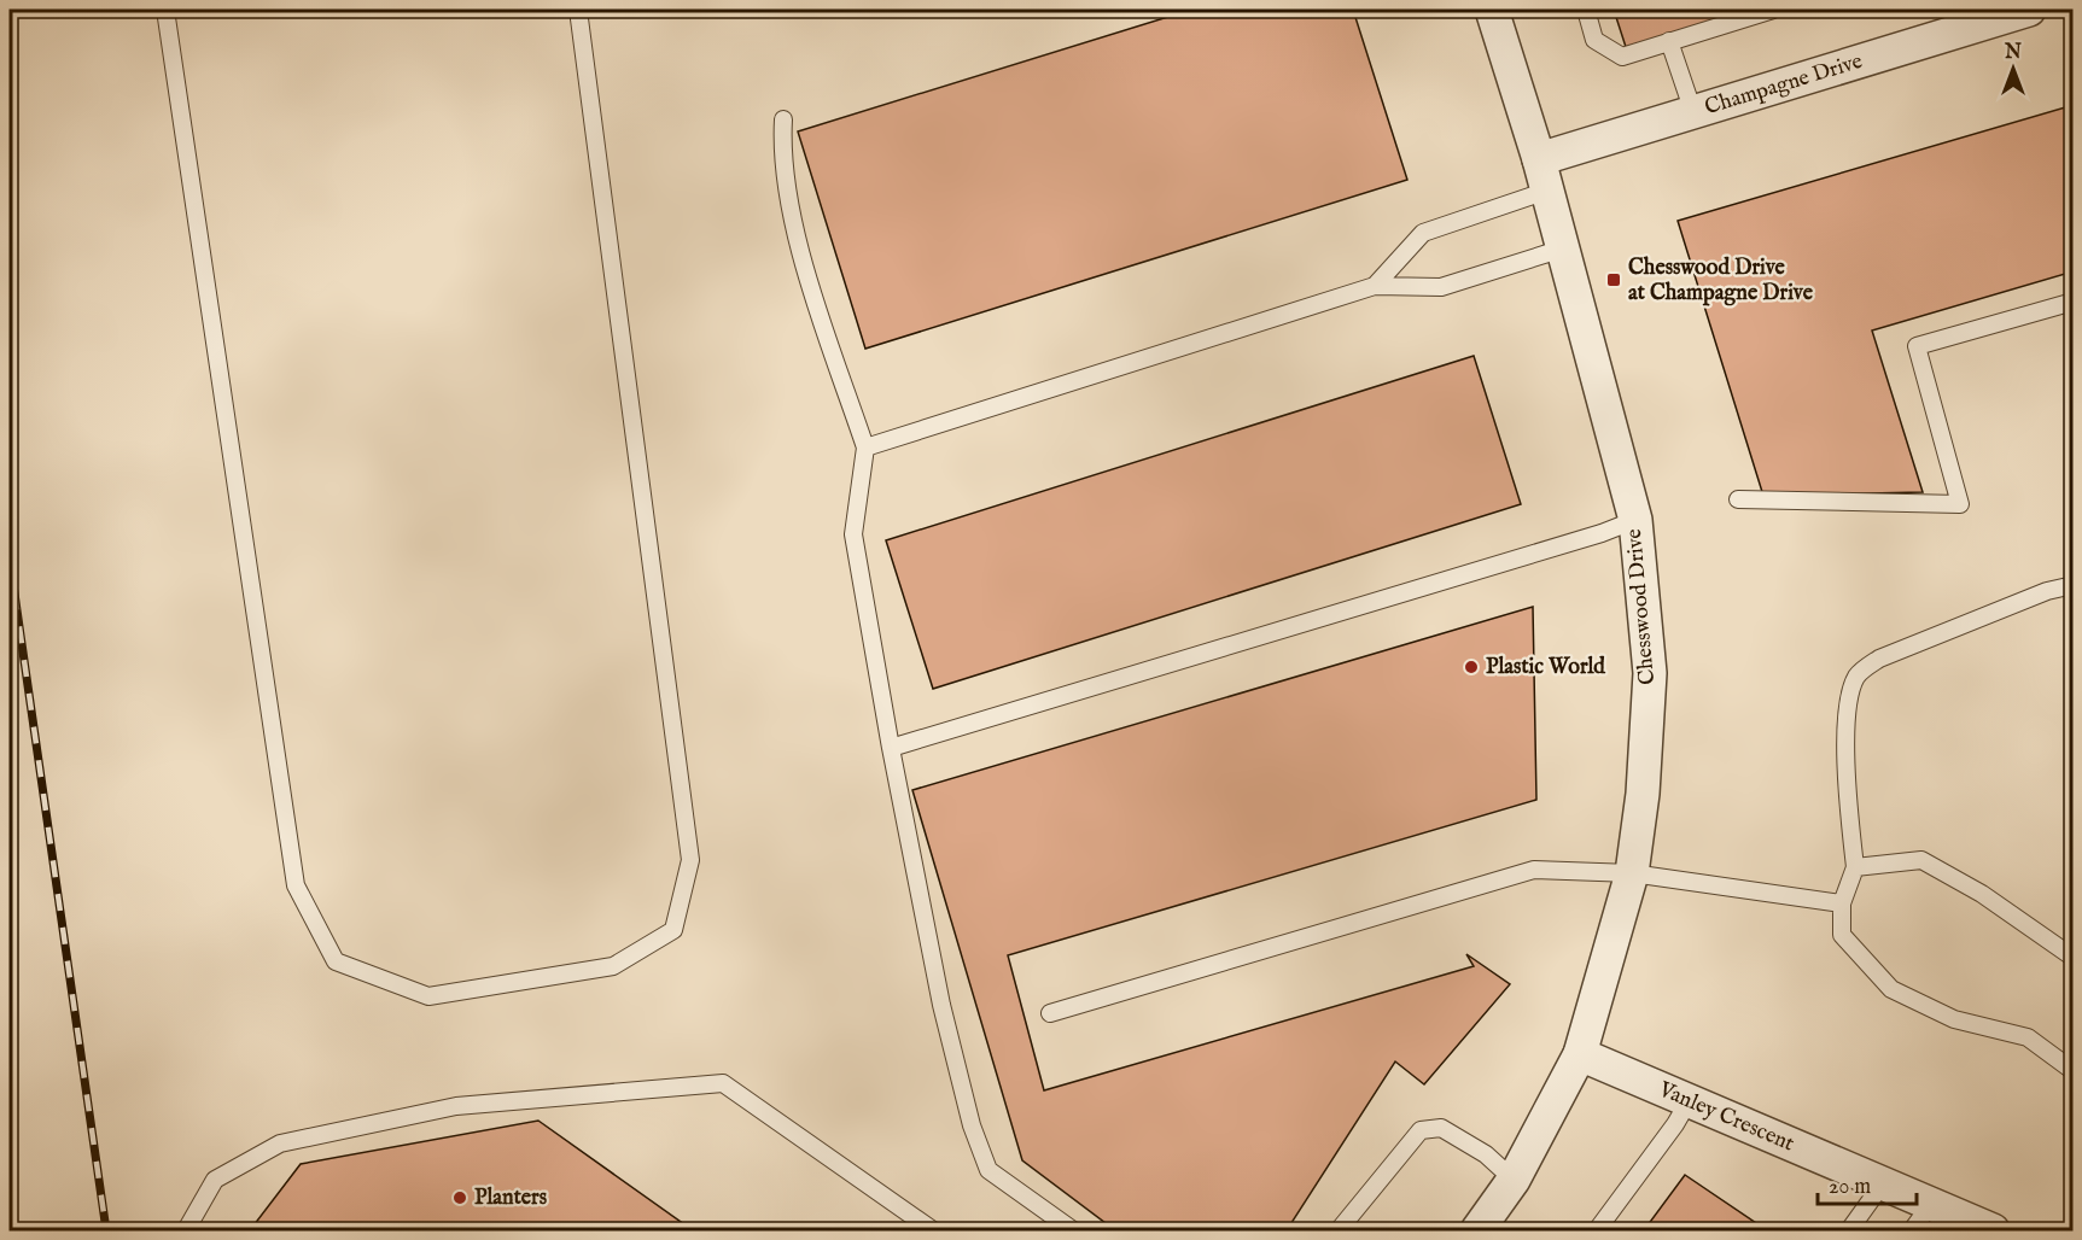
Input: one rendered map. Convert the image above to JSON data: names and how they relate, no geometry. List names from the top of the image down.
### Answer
{
  "streets": {
    "street": ["Champagne Drive", "Chesswood Drive", "Vanley Crescent"]
  },
  "crossings": [
    ["Champagne Drive", "Chesswood Drive"],
    ["Chesswood Drive", "Vanley Crescent"]
  ],
  "places": {
    "transit": ["Chesswood Drive at Champagne Drive"],
    "other": ["Plastic World", "Planters"]
  },
  "scale_bar": "20 m",
  "north": "top"
}
